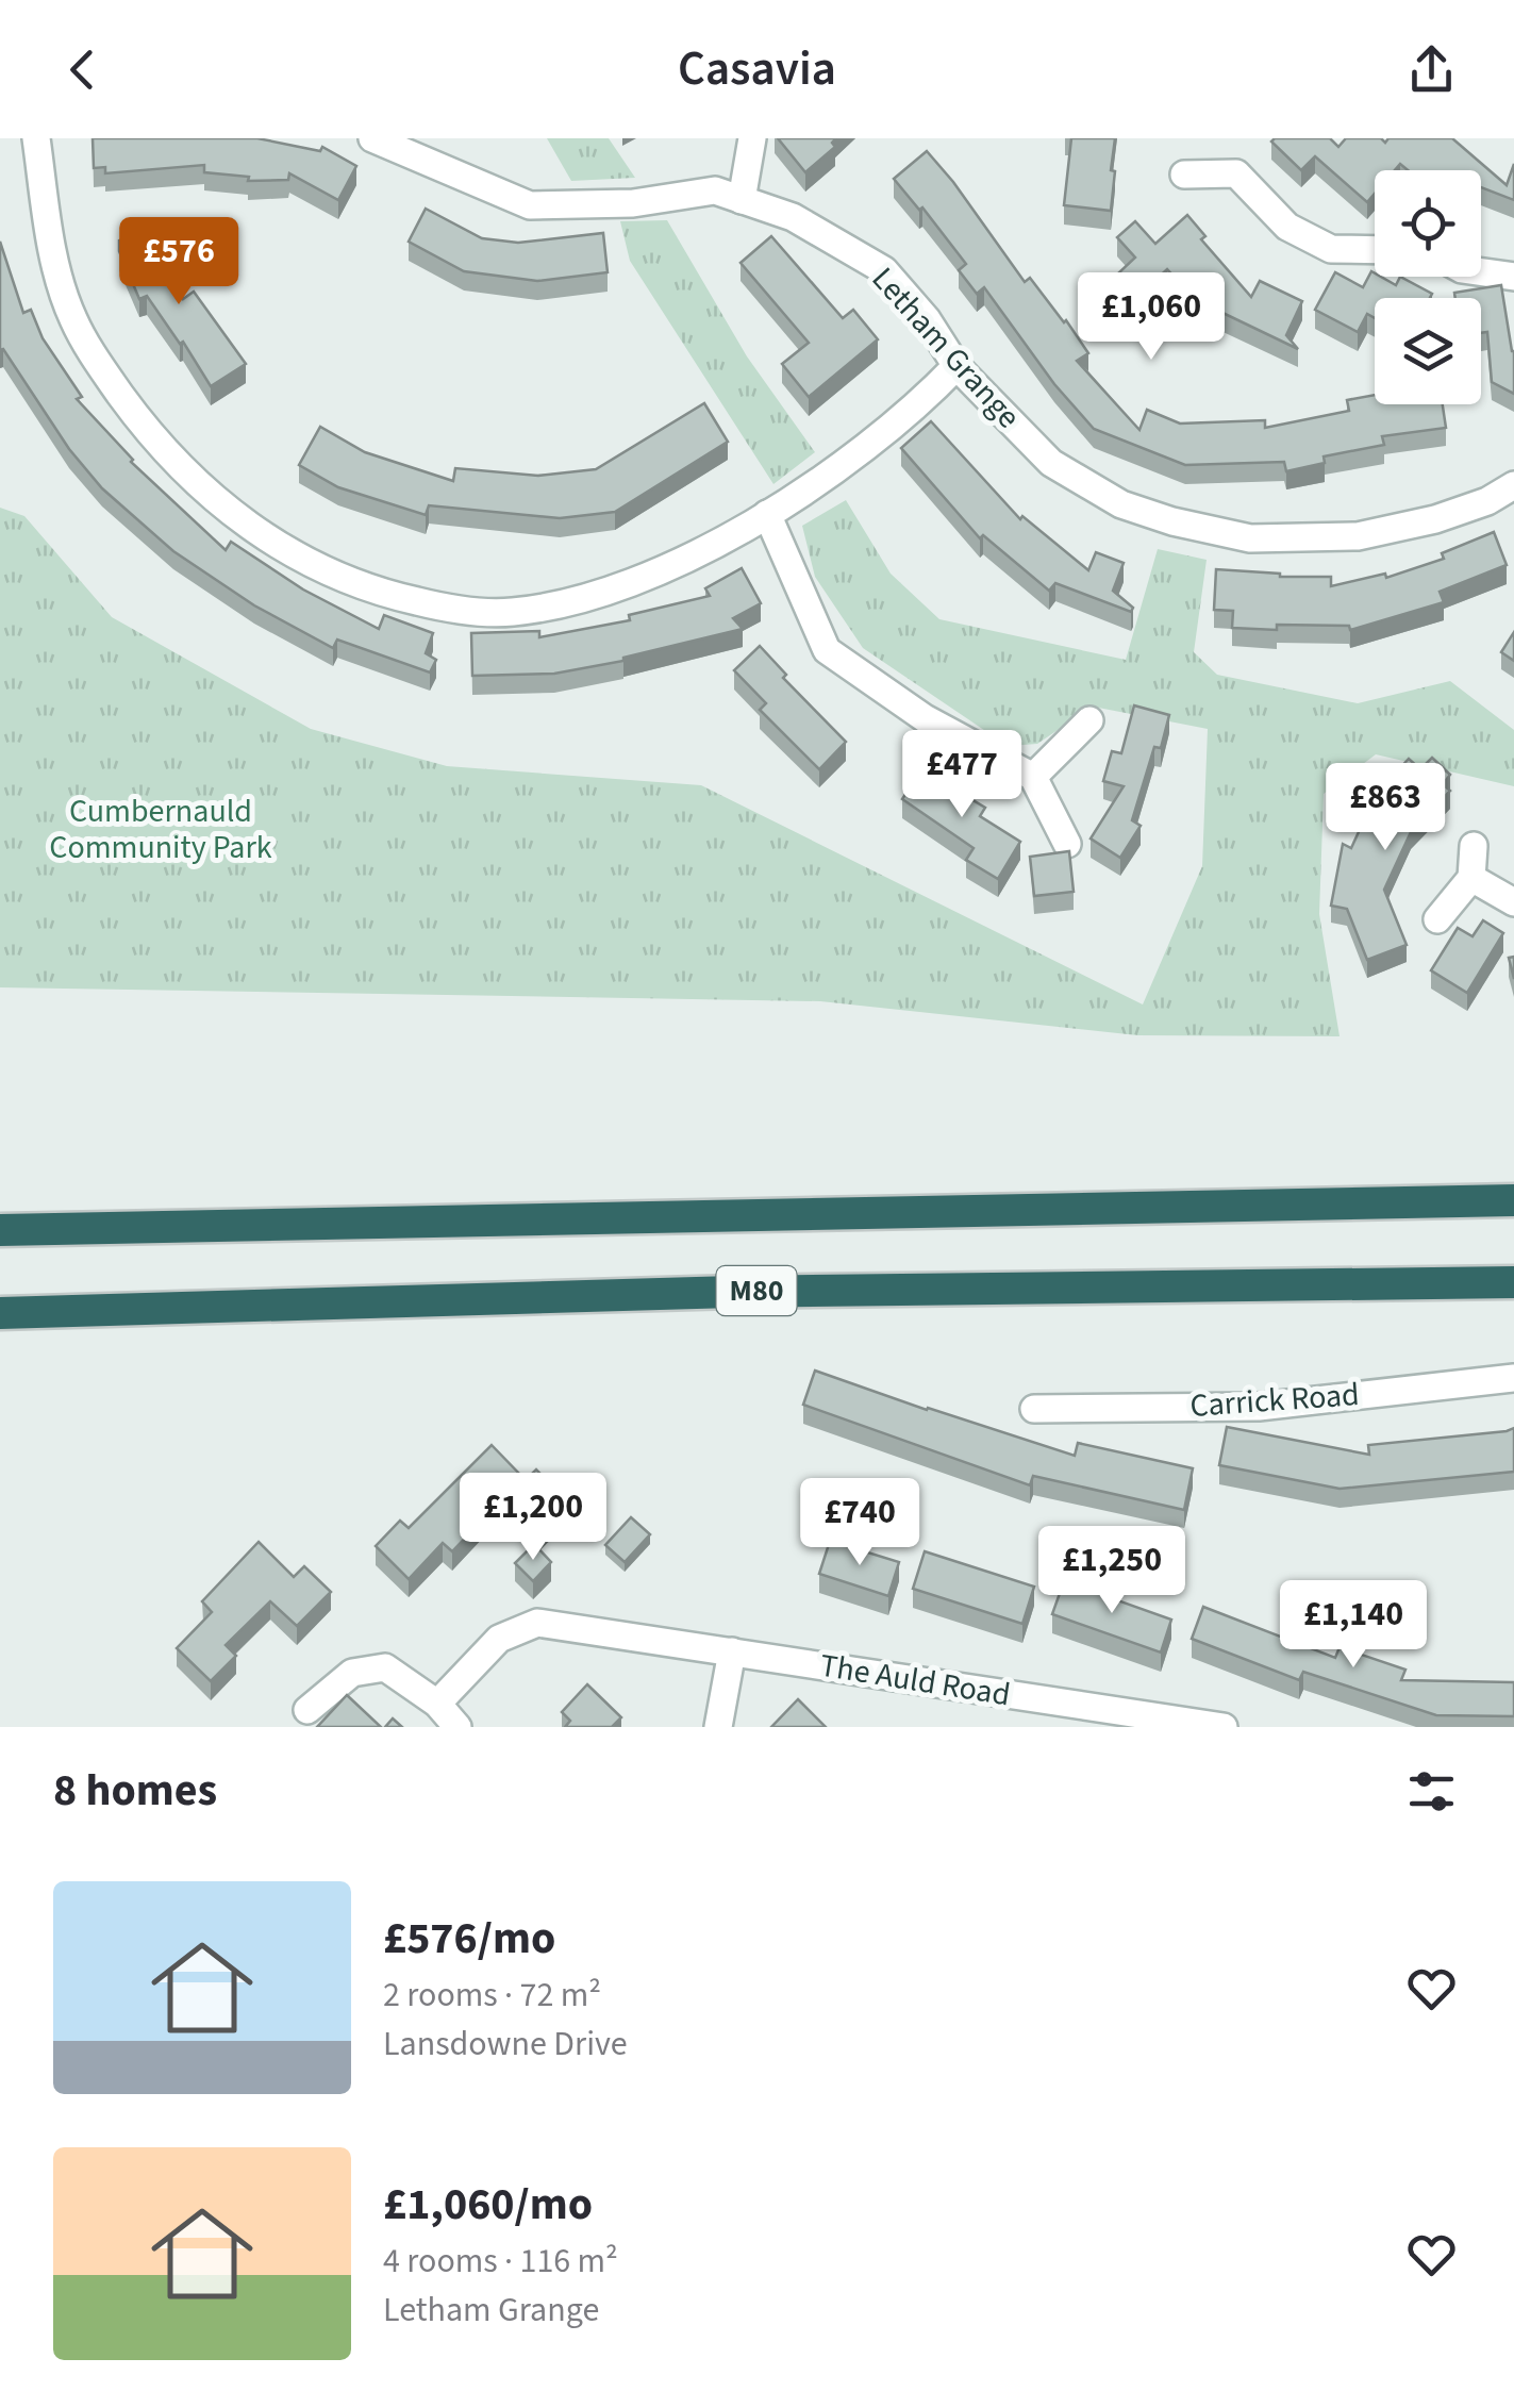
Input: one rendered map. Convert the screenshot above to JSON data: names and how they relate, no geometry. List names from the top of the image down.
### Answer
{
  "streets": {
    "highway": ["M80"],
    "street": ["Letham Grange", "Carrick Road", "The Auld Road"]
  },
  "parks": ["Cumbernauld Community Park"],
  "page": {
    "header": "Casavia",
    "price": [
      "£576",
      "£1,060",
      "£477",
      "£863",
      "£1,200",
      "£740",
      "£1,250",
      "£1,140"
    ],
    "heading": "8 homes",
    "list": [
      {
        "name": "£576/mo",
        "note": "2 rooms · 72 m² · Lansdowne Drive"
      },
      {
        "name": "£1,060/mo",
        "note": "4 rooms · 116 m² · Letham Grange"
      }
    ]
  }
}
